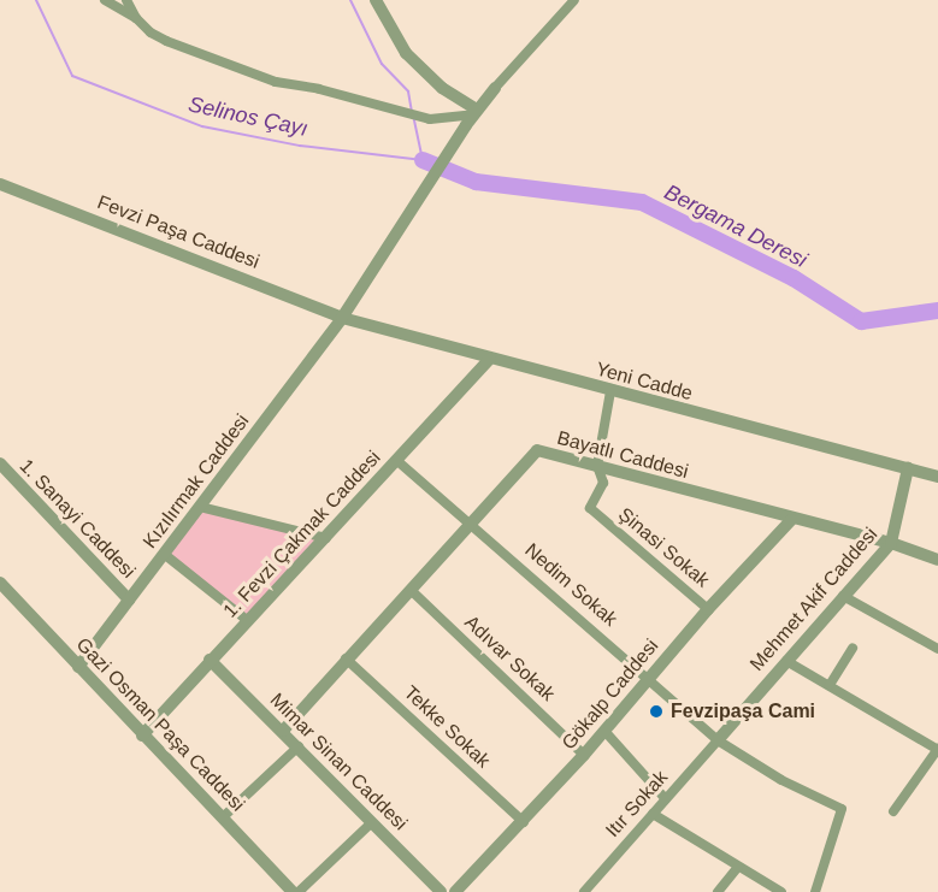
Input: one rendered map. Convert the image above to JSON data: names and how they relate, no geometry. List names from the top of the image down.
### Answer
{
  "streets": {
    "street": [
      "Fevzi Paşa Caddesi",
      "Yeni Cadde",
      "Bayatlı Caddesi",
      "Kızılırmak Caddesi",
      "1. Sanayi Caddesi",
      "1. Fevzi Çakmak Caddesi",
      "Şinasi Sokak",
      "Nedim Sokak",
      "Mehmet Akif Caddesi",
      "Adıvar Sokak",
      "Gökalp Caddesi",
      "Gazi Osman Paşa Caddesi",
      "Tekke Sokak",
      "Mimar Sinan Caddesi",
      "Itır Sokak"
    ]
  },
  "crossings": [
    ["Fevzi Paşa Caddesi", "Yeni Cadde"],
    ["Fevzi Paşa Caddesi", "Kızılırmak Caddesi"],
    ["Yeni Cadde", "Kızılırmak Caddesi"],
    ["Yeni Cadde", "1. Fevzi Çakmak Caddesi"],
    ["Yeni Cadde", "Şinasi Sokak"],
    ["Yeni Cadde", "Mehmet Akif Caddesi"],
    ["Bayatlı Caddesi", "Şinasi Sokak"],
    ["Bayatlı Caddesi", "Nedim Sokak"],
    ["Bayatlı Caddesi", "Mehmet Akif Caddesi"],
    ["Bayatlı Caddesi", "Adıvar Sokak"],
    ["Bayatlı Caddesi", "Gökalp Caddesi"],
    ["Bayatlı Caddesi", "Tekke Sokak"],
    ["Bayatlı Caddesi", "Mimar Sinan Caddesi"],
    ["Kızılırmak Caddesi", "1. Sanayi Caddesi"],
    ["Kızılırmak Caddesi", "Gazi Osman Paşa Caddesi"],
    ["1. Fevzi Çakmak Caddesi", "Nedim Sokak"],
    ["1. Fevzi Çakmak Caddesi", "Gazi Osman Paşa Caddesi"],
    ["1. Fevzi Çakmak Caddesi", "Mimar Sinan Caddesi"],
    ["Şinasi Sokak", "Gökalp Caddesi"],
    ["Nedim Sokak", "Mehmet Akif Caddesi"],
    ["Nedim Sokak", "Gökalp Caddesi"],
    ["Nedim Sokak", "Itır Sokak"],
    ["Mehmet Akif Caddesi", "Itır Sokak"],
    ["Adıvar Sokak", "Gökalp Caddesi"],
    ["Gökalp Caddesi", "Tekke Sokak"]
  ],
  "water": ["Selinos Çayı", "Bergama Deresi"],
  "places": ["Fevzipaşa Cami"]
}
